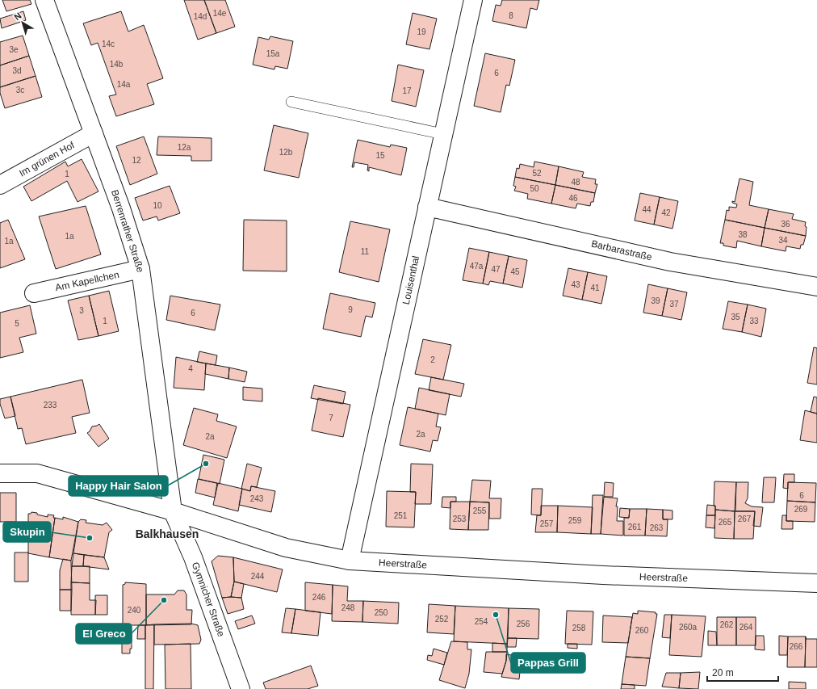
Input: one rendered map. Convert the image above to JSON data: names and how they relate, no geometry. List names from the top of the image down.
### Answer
{
  "streets": {
    "street": [
      "Im grünen Hof",
      "Berrenrather Straße",
      "Barbarastraße",
      "Louisenthal",
      "Am Kapellchen",
      "Heerstraße",
      "Gymnicher Straße"
    ]
  },
  "crossings": [
    ["Im grünen Hof", "Berrenrather Straße"],
    ["Berrenrather Straße", "Am Kapellchen"],
    ["Berrenrather Straße", "Heerstraße"],
    ["Berrenrather Straße", "Gymnicher Straße"],
    ["Barbarastraße", "Louisenthal"],
    ["Louisenthal", "Heerstraße"],
    ["Heerstraße", "Gymnicher Straße"]
  ],
  "districts": ["Balkhausen"],
  "places": [
    "Happy Hair Salon",
    "Skupin",
    "El Greco",
    "Pappas Grill"
  ],
  "house_numbers": [
    "14e",
    "8",
    "14d",
    "19",
    "14c",
    "3e",
    "15a",
    "14b",
    "3d",
    "6",
    "14a",
    "3c",
    "17",
    "12a",
    "12b",
    "15",
    "12",
    "52",
    "1",
    "48",
    "50",
    "46",
    "10",
    "44",
    "42",
    "36",
    "38",
    "1a",
    "34",
    "1a",
    "11",
    "47a",
    "47",
    "45",
    "43",
    "41",
    "39",
    "37",
    "9",
    "3",
    "6",
    "35",
    "1",
    "33",
    "5",
    "2",
    "4",
    "233",
    "7",
    "2a",
    "2a",
    "6",
    "243",
    "269",
    "255",
    "251",
    "253",
    "267",
    "259",
    "265",
    "257",
    "261",
    "263",
    "244",
    "246",
    "248",
    "240",
    "250",
    "252",
    "254",
    "256",
    "262",
    "260a",
    "264",
    "258",
    "260",
    "266"
  ],
  "scale_bar": "20 m",
  "north": "top left"
}
